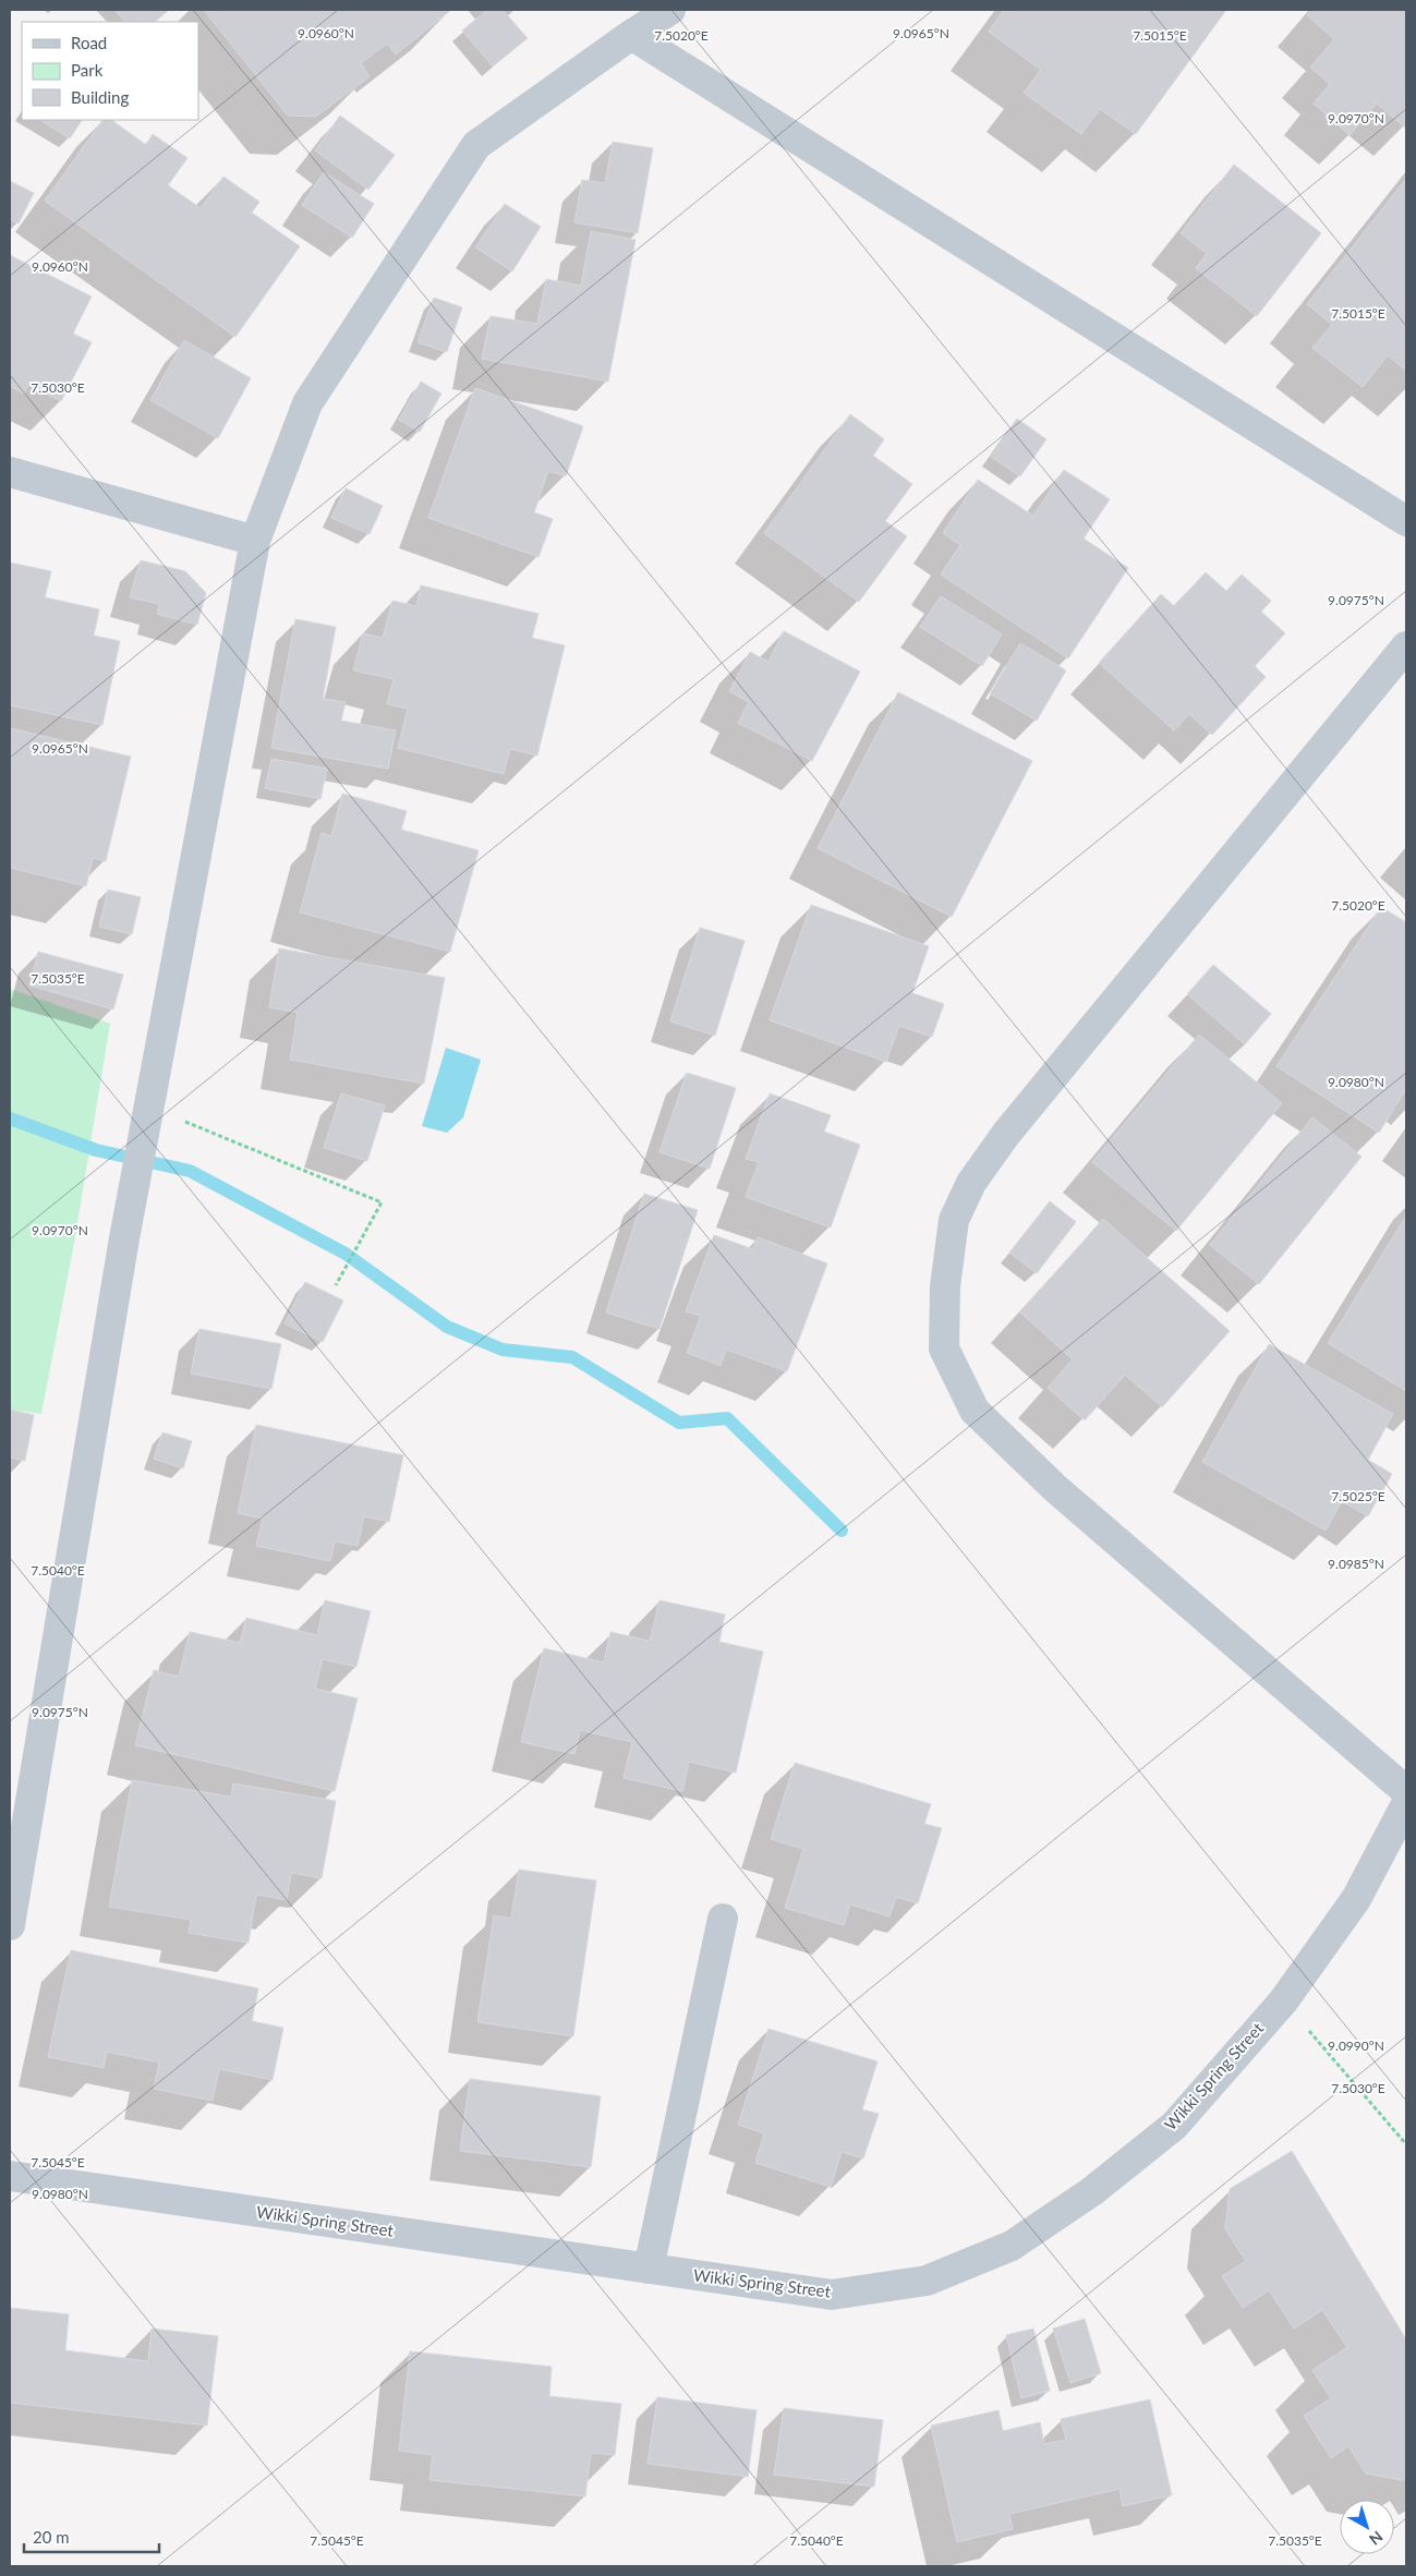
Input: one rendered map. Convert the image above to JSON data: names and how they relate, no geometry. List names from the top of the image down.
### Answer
{
  "streets": {
    "street": ["Wikki Spring Street"]
  },
  "legend": ["Road", "Park", "Building"],
  "scale_bar": "20 m",
  "north": "bottom right",
  "coordinates": [
    "9.0960°N",
    "9.0965°N",
    "7.5020°E",
    "7.5015°E",
    "9.0970°N",
    "7.5030°E",
    "9.0975°N",
    "7.5035°E",
    "9.0980°N",
    "7.5025°E",
    "9.0985°N",
    "7.5040°E",
    "9.0990°N",
    "7.5045°E"
  ]
}
